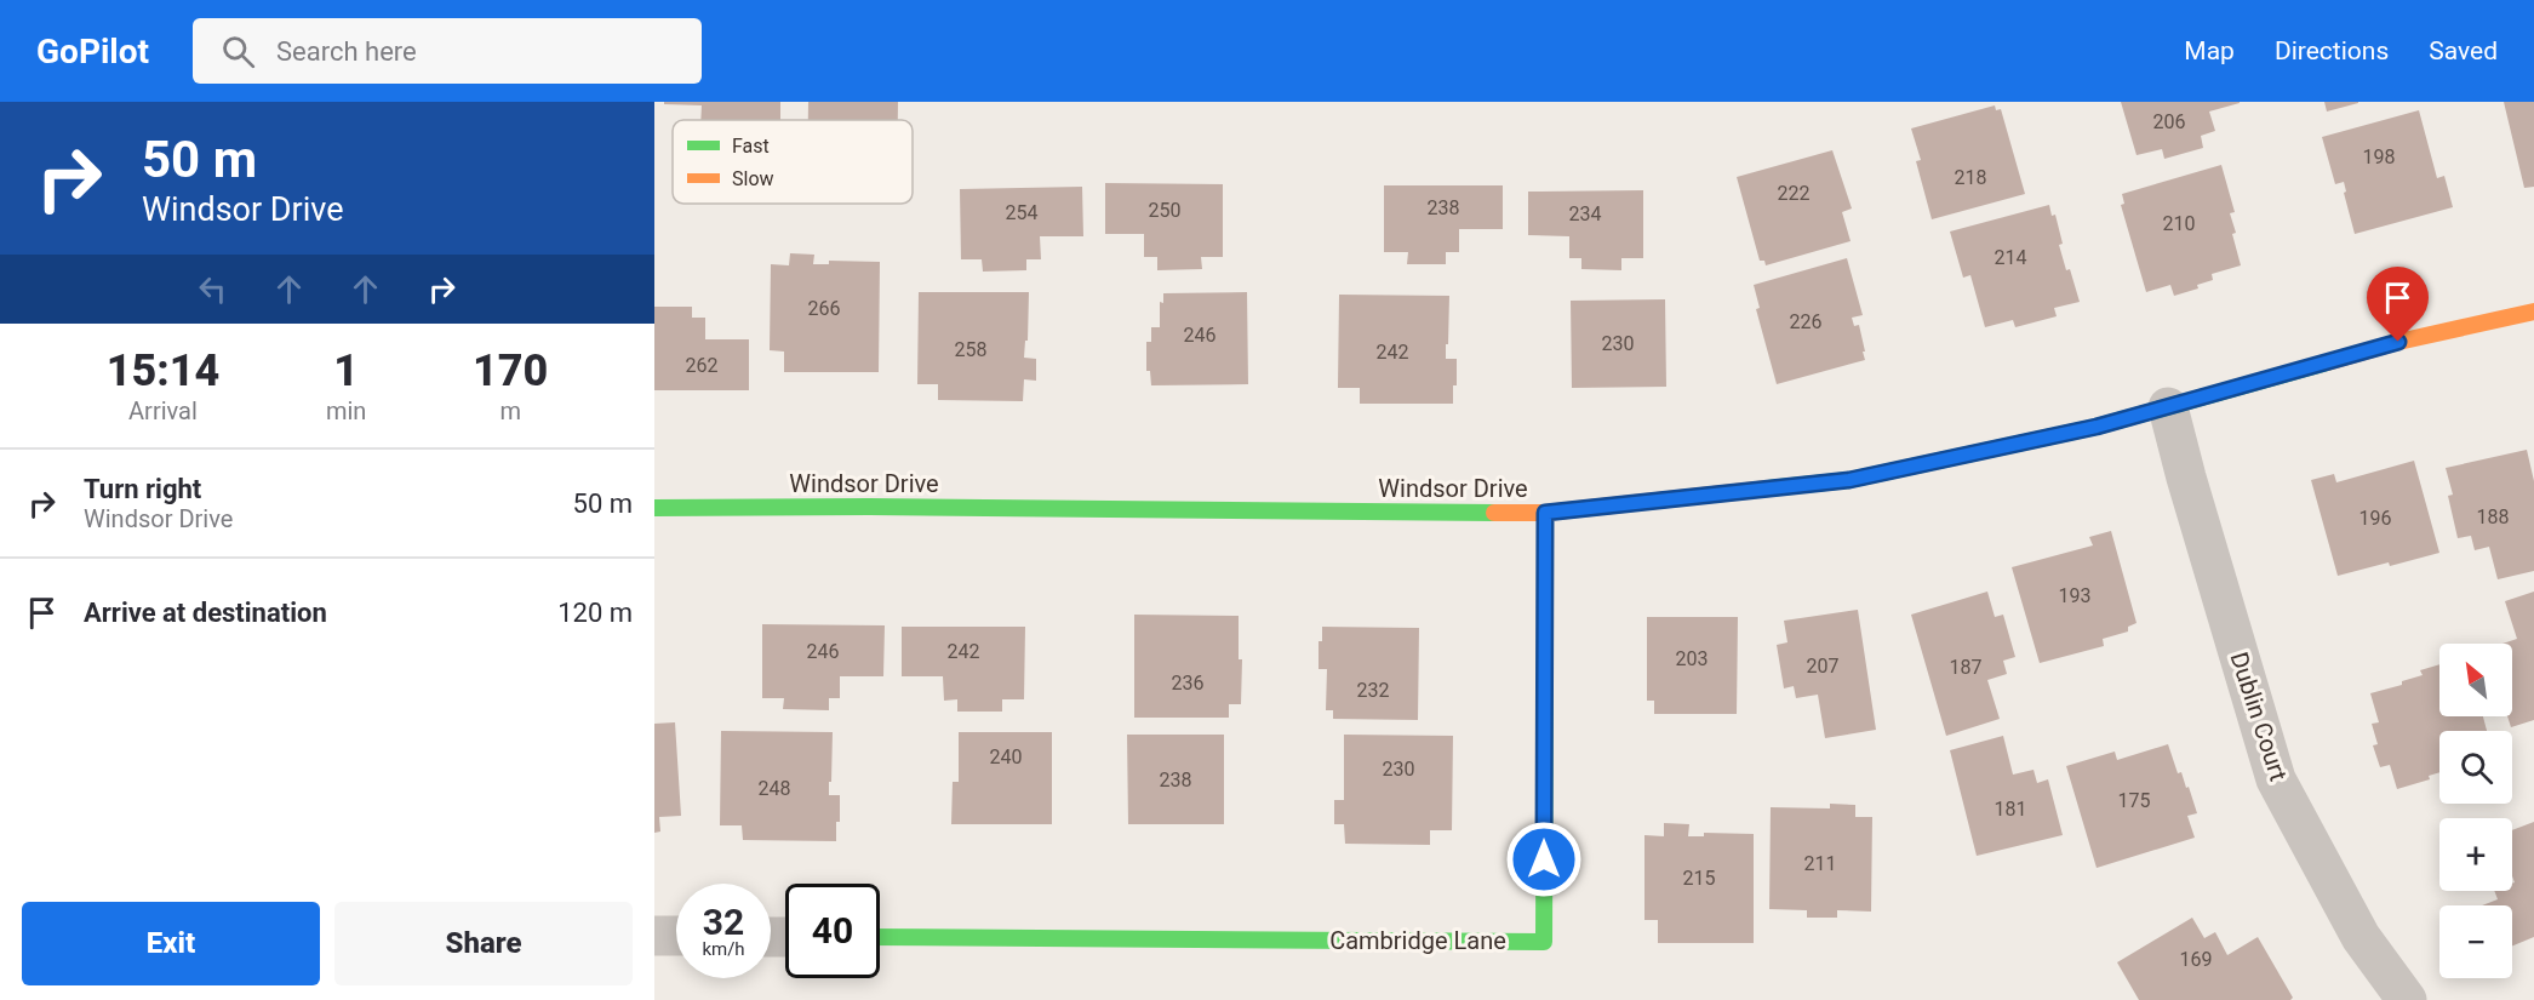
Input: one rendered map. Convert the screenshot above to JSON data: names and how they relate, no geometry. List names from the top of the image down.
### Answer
{
  "streets": {
    "street": ["Windsor Drive", "Dublin Court", "Cambridge Lane"]
  },
  "crossings": [
    ["Windsor Drive", "Dublin Court"],
    ["Windsor Drive", "Cambridge Lane"]
  ],
  "house_numbers": [
    "206",
    "198",
    "218",
    "222",
    "238",
    "250",
    "254",
    "234",
    "210",
    "214",
    "266",
    "226",
    "246",
    "230",
    "258",
    "242",
    "262",
    "188",
    "196",
    "193",
    "246",
    "242",
    "203",
    "207",
    "187",
    "236",
    "232",
    "240",
    "230",
    "238",
    "248",
    "175",
    "181",
    "211",
    "215",
    "169"
  ],
  "legend": ["Fast", "Slow"],
  "north": "top left",
  "page": {
    "header": "GoPilot",
    "search": "Search here",
    "nav": ["Map", "Directions", "Saved"],
    "turn": ["50 m", "Windsor Drive"],
    "eta": [
      "15:14",
      "Arrival",
      "1",
      "min",
      "170",
      "m"
    ],
    "list": [
      {
        "name": "Turn right",
        "note": "Windsor Drive",
        "value": "50 m"
      },
      {
        "name": "Arrive at destination",
        "value": "120 m"
      }
    ],
    "map_buttons": ["+", "−"],
    "speed": "32 km/h",
    "limit": "40",
    "buttons": ["Exit", "Share"]
  }
}
